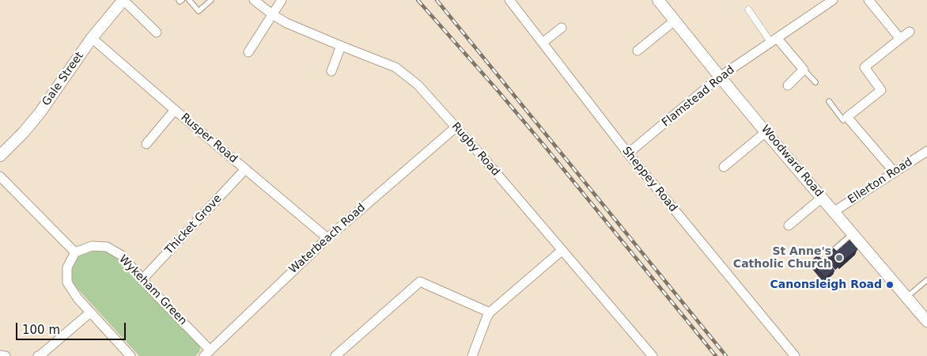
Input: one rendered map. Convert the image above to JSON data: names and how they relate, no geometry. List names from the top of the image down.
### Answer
{
  "streets": {
    "street": [
      "Gale Street",
      "Flamstead Road",
      "Rusper Road",
      "Rugby Road",
      "Woodward Road",
      "Sheppey Road",
      "Ellerton Road",
      "Thicket Grove",
      "Waterbeach Road",
      "Wykeham Green"
    ]
  },
  "crossings": [
    ["Gale Street", "Rusper Road"],
    ["Flamstead Road", "Woodward Road"],
    ["Flamstead Road", "Sheppey Road"],
    ["Rusper Road", "Thicket Grove"],
    ["Rusper Road", "Waterbeach Road"],
    ["Rugby Road", "Waterbeach Road"],
    ["Woodward Road", "Ellerton Road"],
    ["Thicket Grove", "Wykeham Green"],
    ["Waterbeach Road", "Wykeham Green"]
  ],
  "places": ["St Anne's Catholic Church", "Canonsleigh Road"],
  "scale_bar": "100 m"
}
